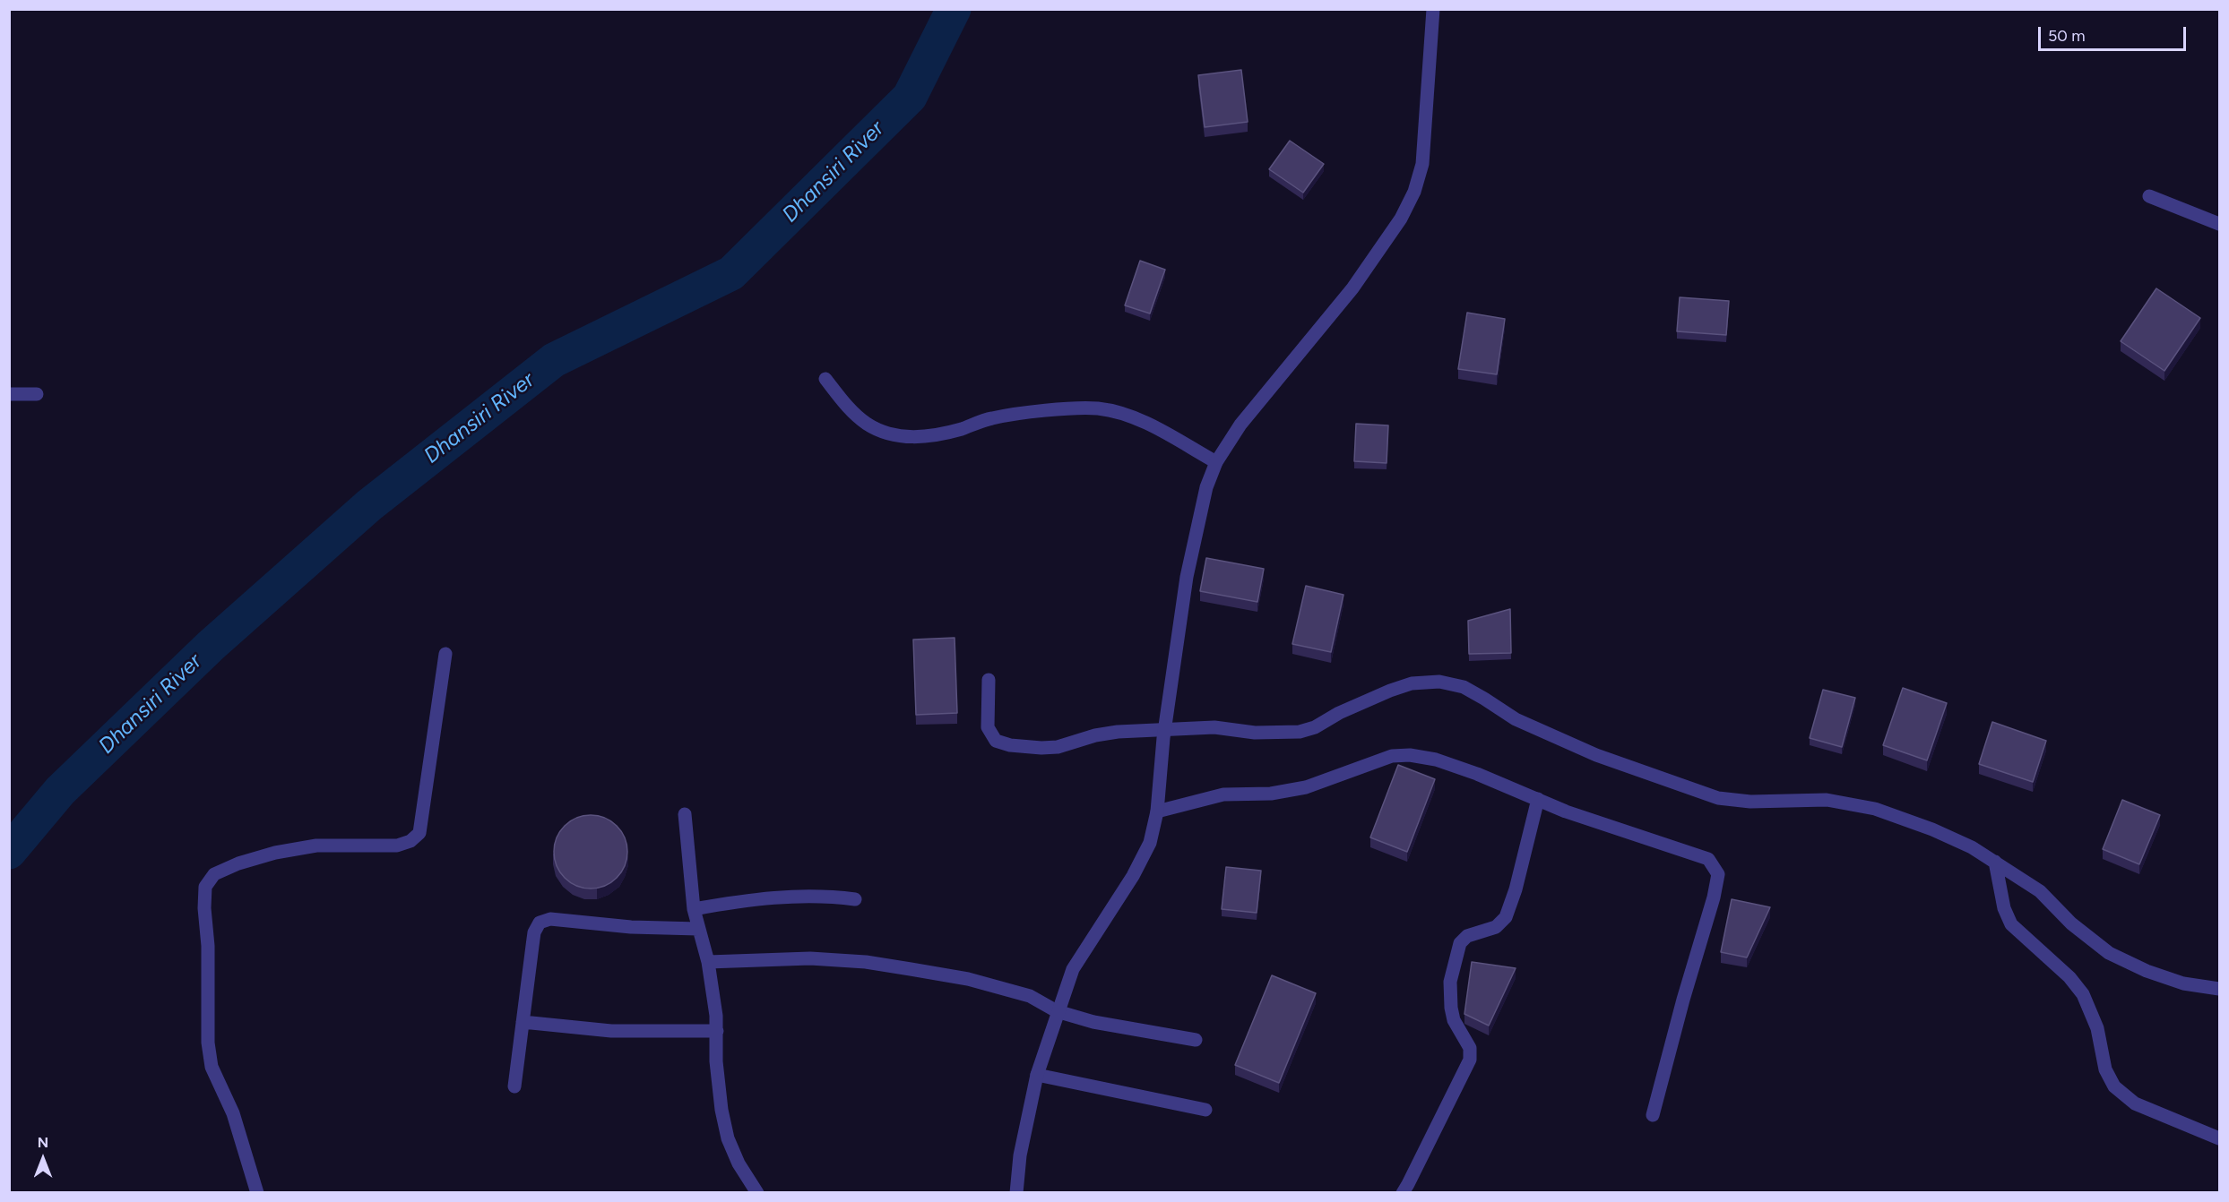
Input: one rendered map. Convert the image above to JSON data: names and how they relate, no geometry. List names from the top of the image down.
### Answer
{
  "water": ["Dhansiri River"],
  "scale_bar": "50 m",
  "north": "top"
}
